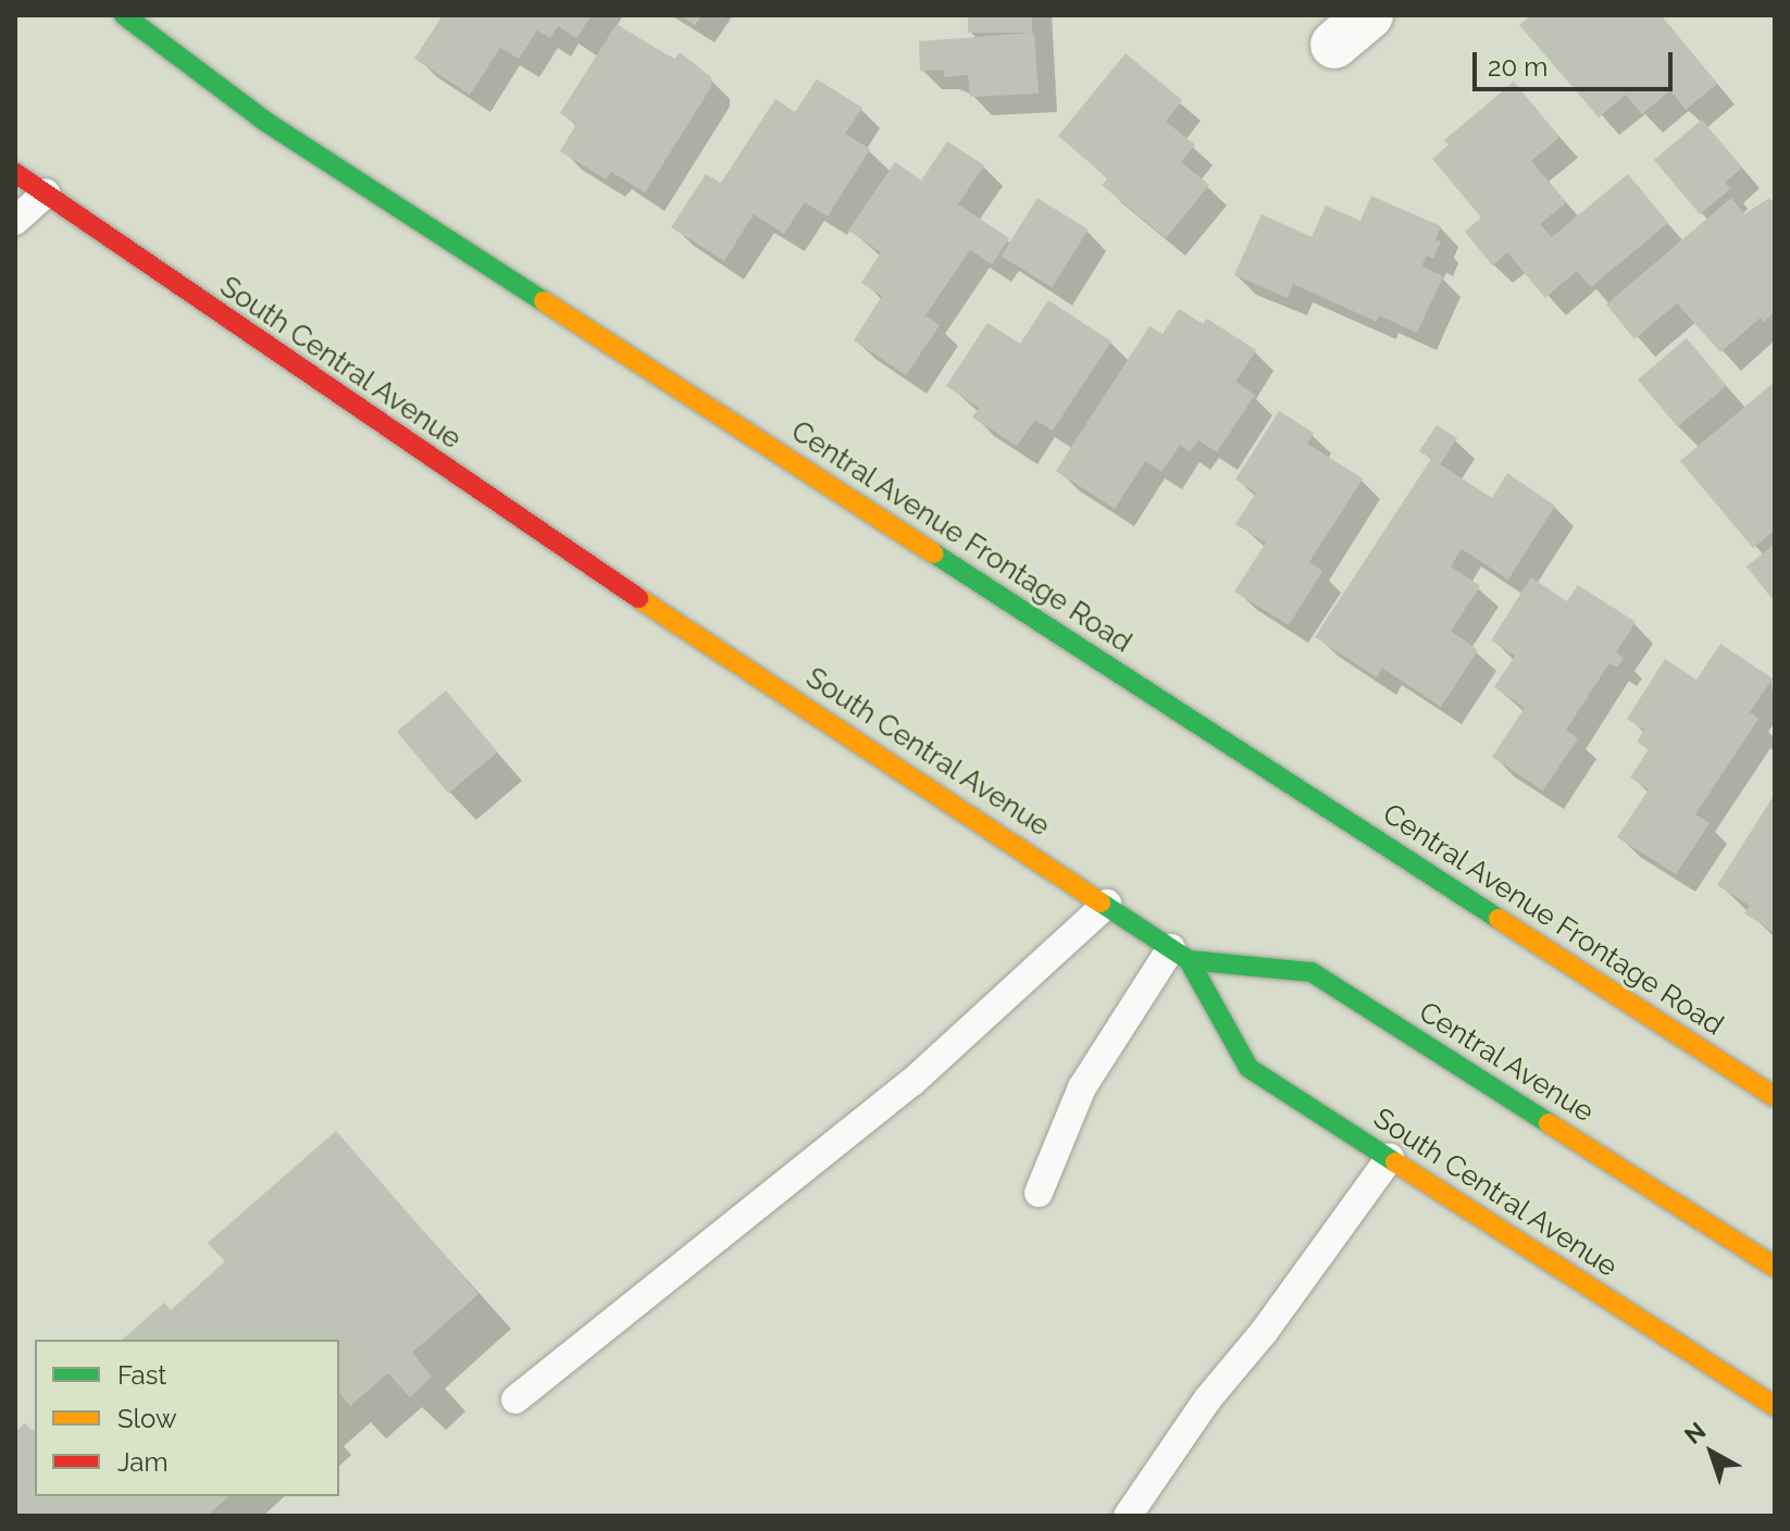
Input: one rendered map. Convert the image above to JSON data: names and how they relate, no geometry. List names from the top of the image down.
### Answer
{
  "streets": {
    "main road": ["South Central Avenue", "Central Avenue Frontage Road", "Central Avenue"]
  },
  "crossings": [
    ["South Central Avenue", "Central Avenue"]
  ],
  "legend": ["Fast", "Slow", "Jam"],
  "scale_bar": "20 m",
  "north": "top left"
}
